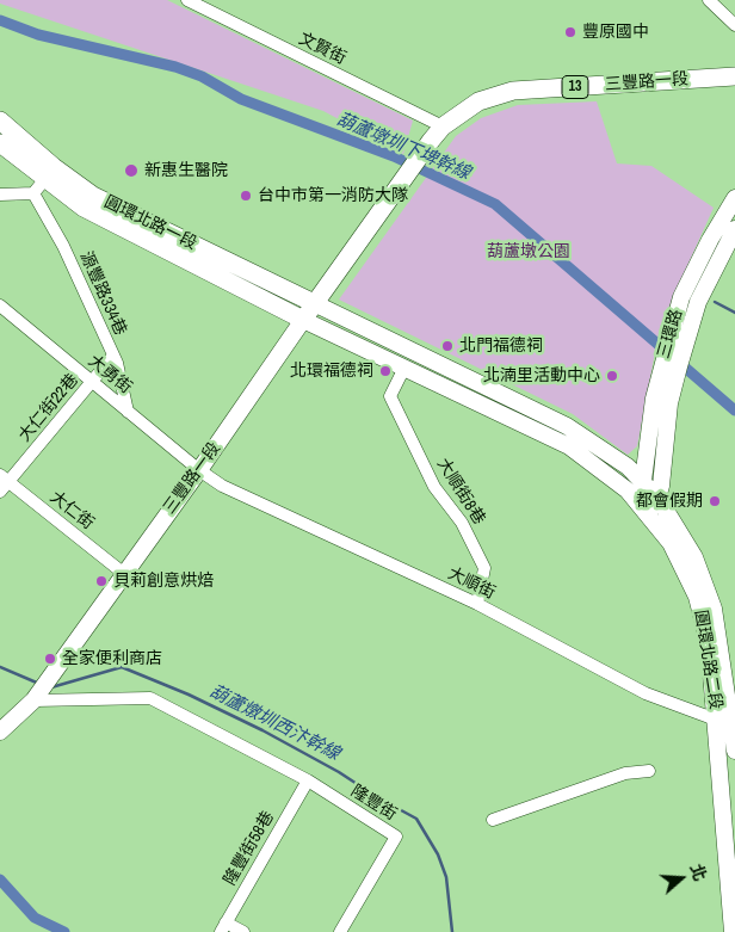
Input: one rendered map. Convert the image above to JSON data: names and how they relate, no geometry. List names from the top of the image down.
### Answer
{
  "streets": {
    "main road": ["三豐路一段", "13", "圓環北路一段"],
    "street": [
      "文賢街",
      "源豐路334巷",
      "三環路",
      "大勇街",
      "大仁街22巷",
      "大順街8巷",
      "大仁街",
      "大順街",
      "圓環北路二段",
      "隆豐街",
      "隆豐街58巷"
    ]
  },
  "crossings": [
    ["文賢街", "三豐路一段"],
    ["三豐路一段", "圓環北路一段"],
    ["三豐路一段", "大勇街"],
    ["三豐路一段", "大仁街"],
    ["三豐路一段", "大順街"],
    ["三豐路一段", "圓環北路二段"],
    ["三豐路一段", "隆豐街"],
    ["圓環北路一段", "圓環北路二段"],
    ["源豐路334巷", "大勇街"],
    ["源豐路334巷", "大仁街22巷"],
    ["三環路", "圓環北路二段"],
    ["大勇街", "大仁街22巷"],
    ["大勇街", "大順街"],
    ["大仁街22巷", "大仁街"],
    ["大順街8巷", "大順街"],
    ["大順街8巷", "圓環北路二段"],
    ["大順街", "圓環北路二段"],
    ["隆豐街", "隆豐街58巷"]
  ],
  "water": ["葫蘆墩圳下埤幹線", "葫蘆燉圳西汴幹線"],
  "parks": ["葫蘆墩公園"],
  "places": [
    "豐原國中",
    "新惠生醫院",
    "台中市第一消防大隊",
    "北門福德祠",
    "北環福德祠",
    "北湳里活動中心",
    "都會假期",
    "貝莉創意烘焙",
    "全家便利商店"
  ],
  "north": "right"
}
